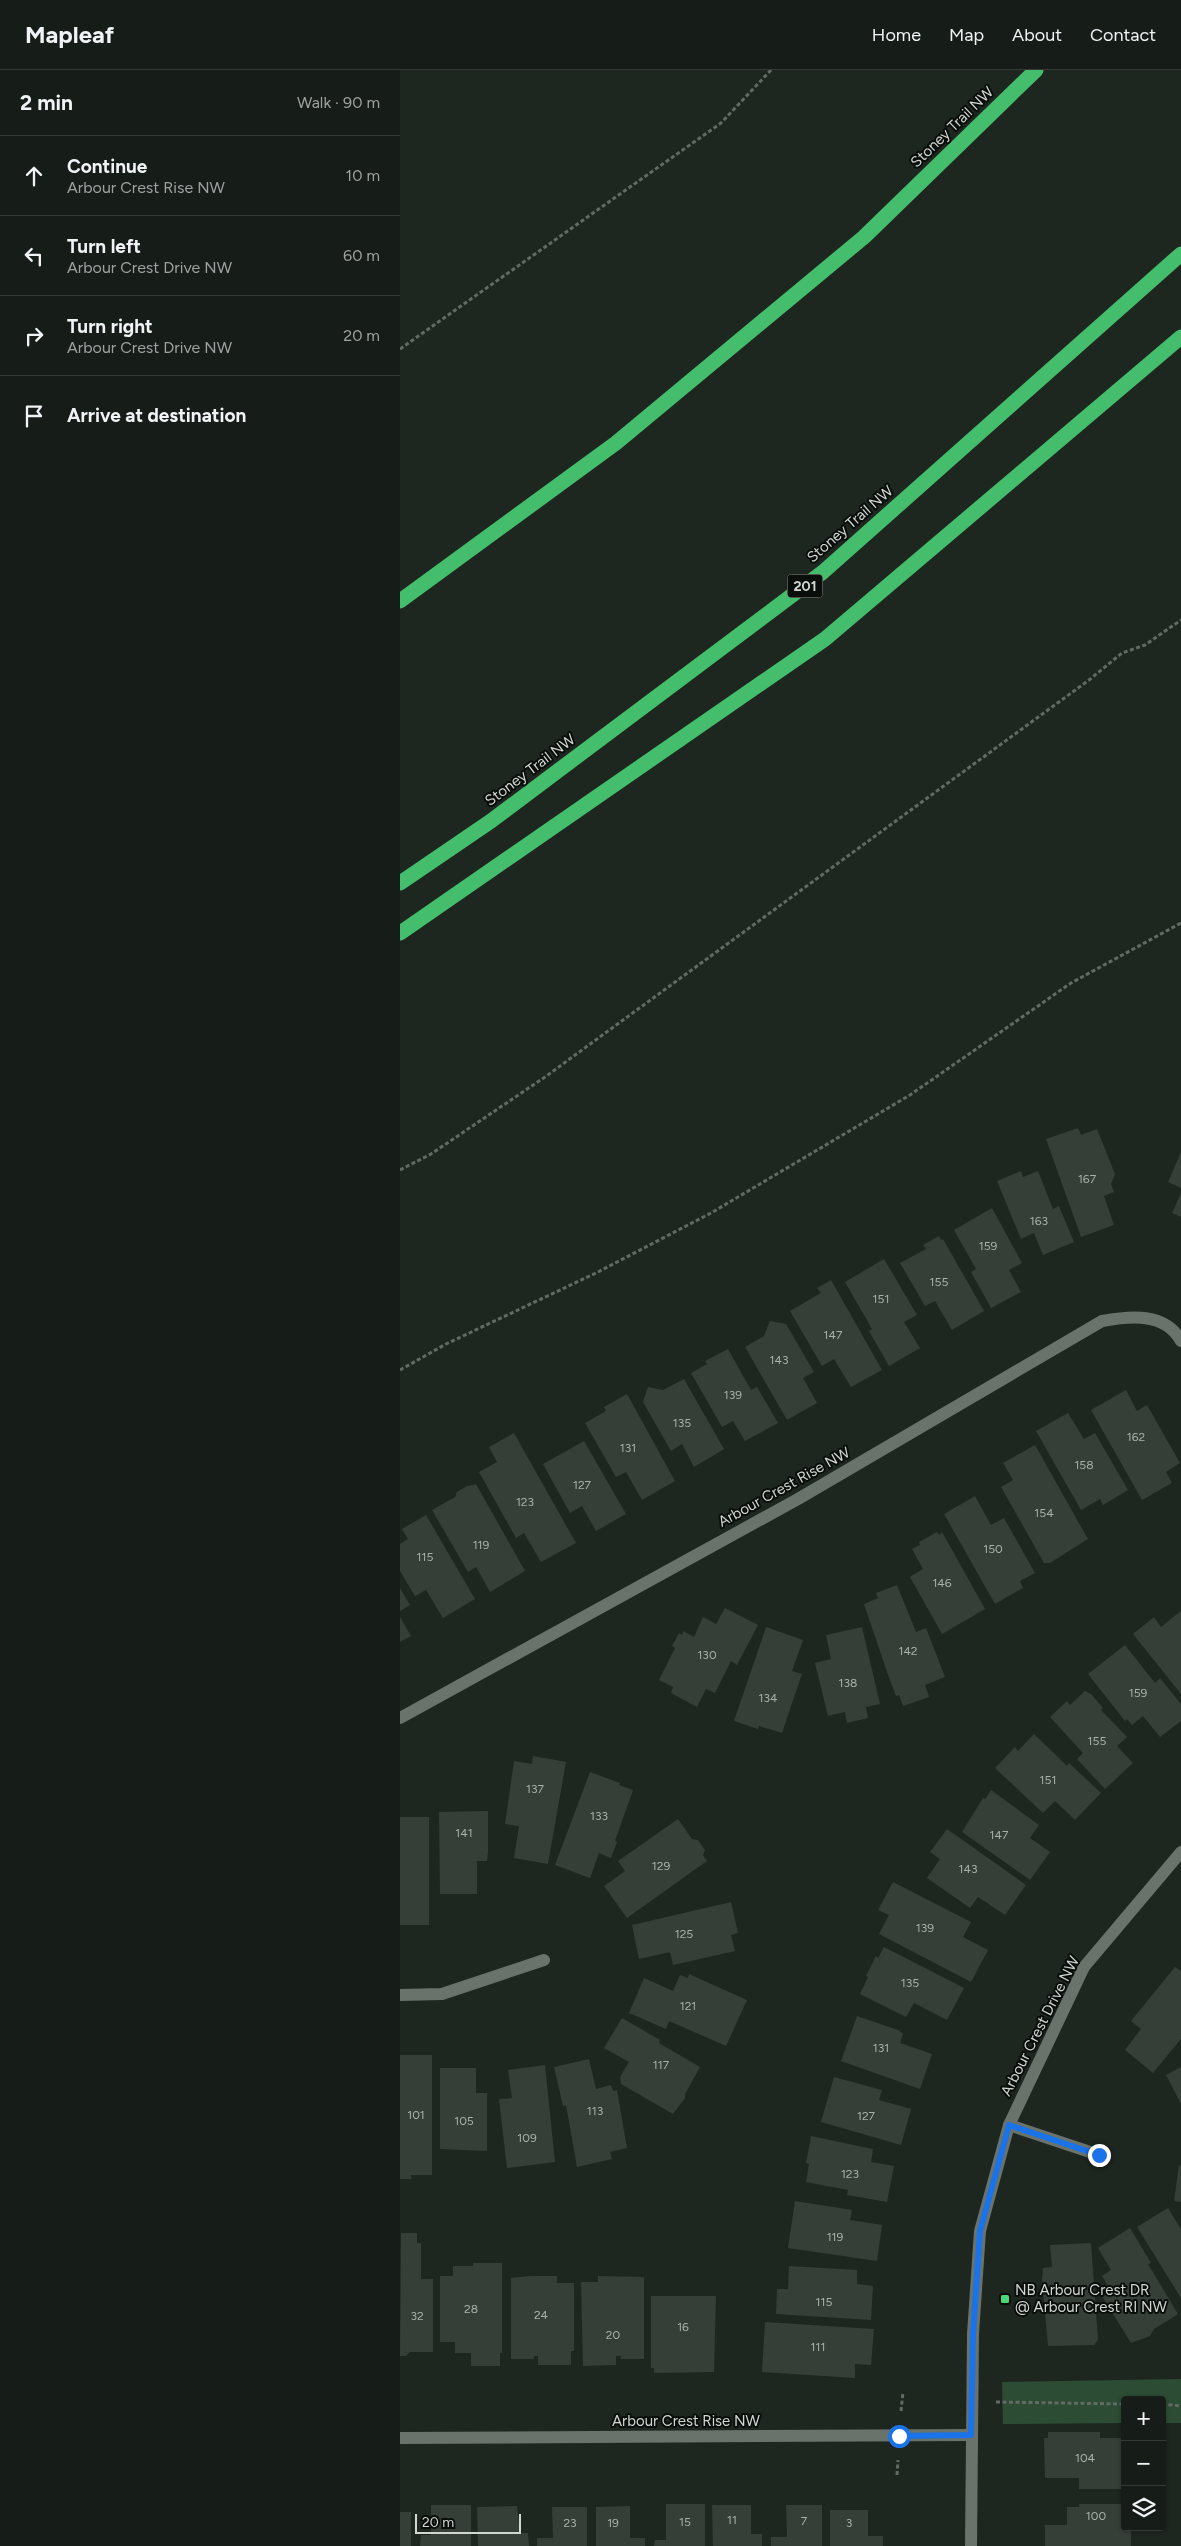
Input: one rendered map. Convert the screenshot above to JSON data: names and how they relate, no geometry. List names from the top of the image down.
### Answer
{
  "streets": {
    "highway": ["Stoney Trail NW", "201"],
    "street": ["Arbour Crest Rise NW", "Arbour Crest Drive NW"]
  },
  "crossings": [
    ["Arbour Crest Rise NW", "Arbour Crest Drive NW"]
  ],
  "places": {
    "transit": ["NB Arbour Crest DR @ Arbour Crest RI NW"]
  },
  "house_numbers": [
    "167",
    "163",
    "159",
    "155",
    "151",
    "147",
    "143",
    "139",
    "135",
    "162",
    "131",
    "158",
    "127",
    "123",
    "154",
    "119",
    "150",
    "115",
    "146",
    "142",
    "130",
    "138",
    "159",
    "134",
    "155",
    "151",
    "137",
    "133",
    "141",
    "147",
    "129",
    "143",
    "139",
    "125",
    "135",
    "121",
    "131",
    "117",
    "113",
    "101",
    "127",
    "105",
    "109",
    "123",
    "119",
    "115",
    "28",
    "24",
    "32",
    "16",
    "20",
    "111",
    "104",
    "100",
    "11",
    "7",
    "15",
    "23",
    "19",
    "3"
  ],
  "scale_bar": "20 m",
  "page": {
    "header": "Mapleaf",
    "nav": [
      "Home",
      "Map",
      "About",
      "Contact"
    ],
    "heading": ["2 min", "Walk · 90 m"],
    "list": [
      ["Continue", "Arbour Crest Rise NW", "10 m"],
      ["Turn left", "Arbour Crest Drive NW", "60 m"],
      ["Turn right", "Arbour Crest Drive NW", "20 m"],
      "Arrive at destination"
    ],
    "map_buttons": ["+", "−"],
    "scale": "20 m"
  }
}
